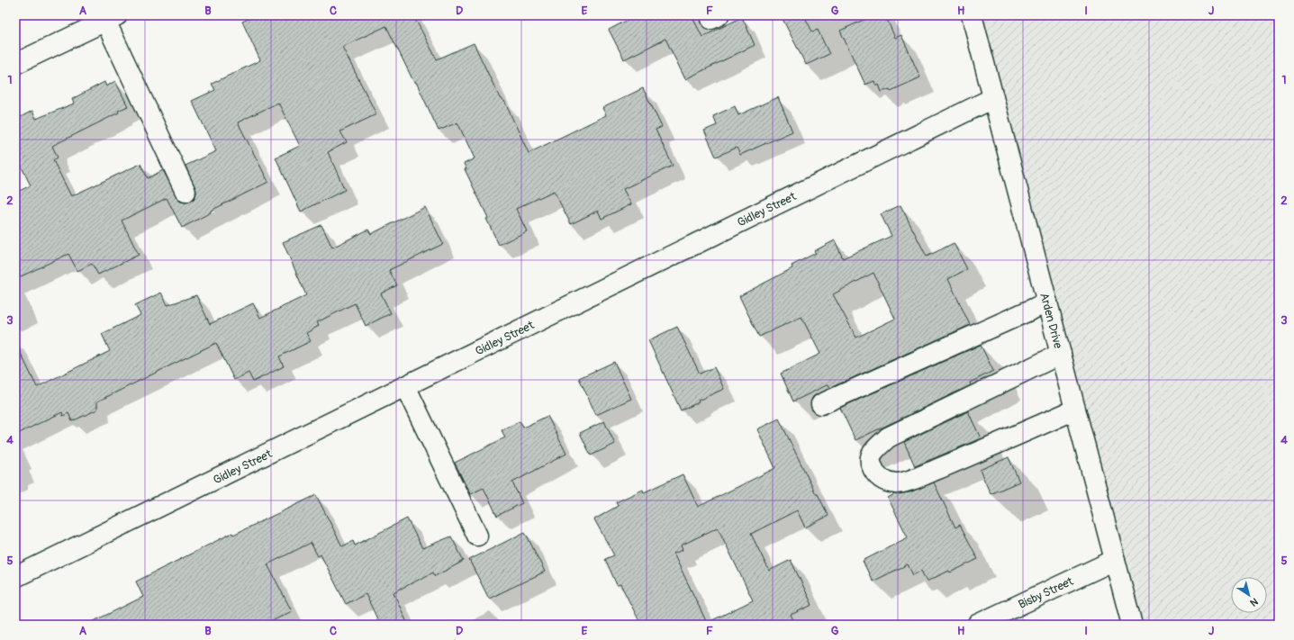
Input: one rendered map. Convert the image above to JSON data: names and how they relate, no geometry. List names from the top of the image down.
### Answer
{
  "streets": {
    "street": ["Gidley Street", "Arden Drive", "Bisby Street"]
  },
  "crossings": [
    ["Gidley Street", "Arden Drive"],
    ["Arden Drive", "Bisby Street"]
  ],
  "north": "bottom right",
  "grid": {
    "columns": [
      "A",
      "B",
      "C",
      "D",
      "E",
      "F",
      "G",
      "H",
      "I",
      "J"
    ],
    "rows": [
      "1",
      "2",
      "3",
      "4",
      "5"
    ]
  }
}
